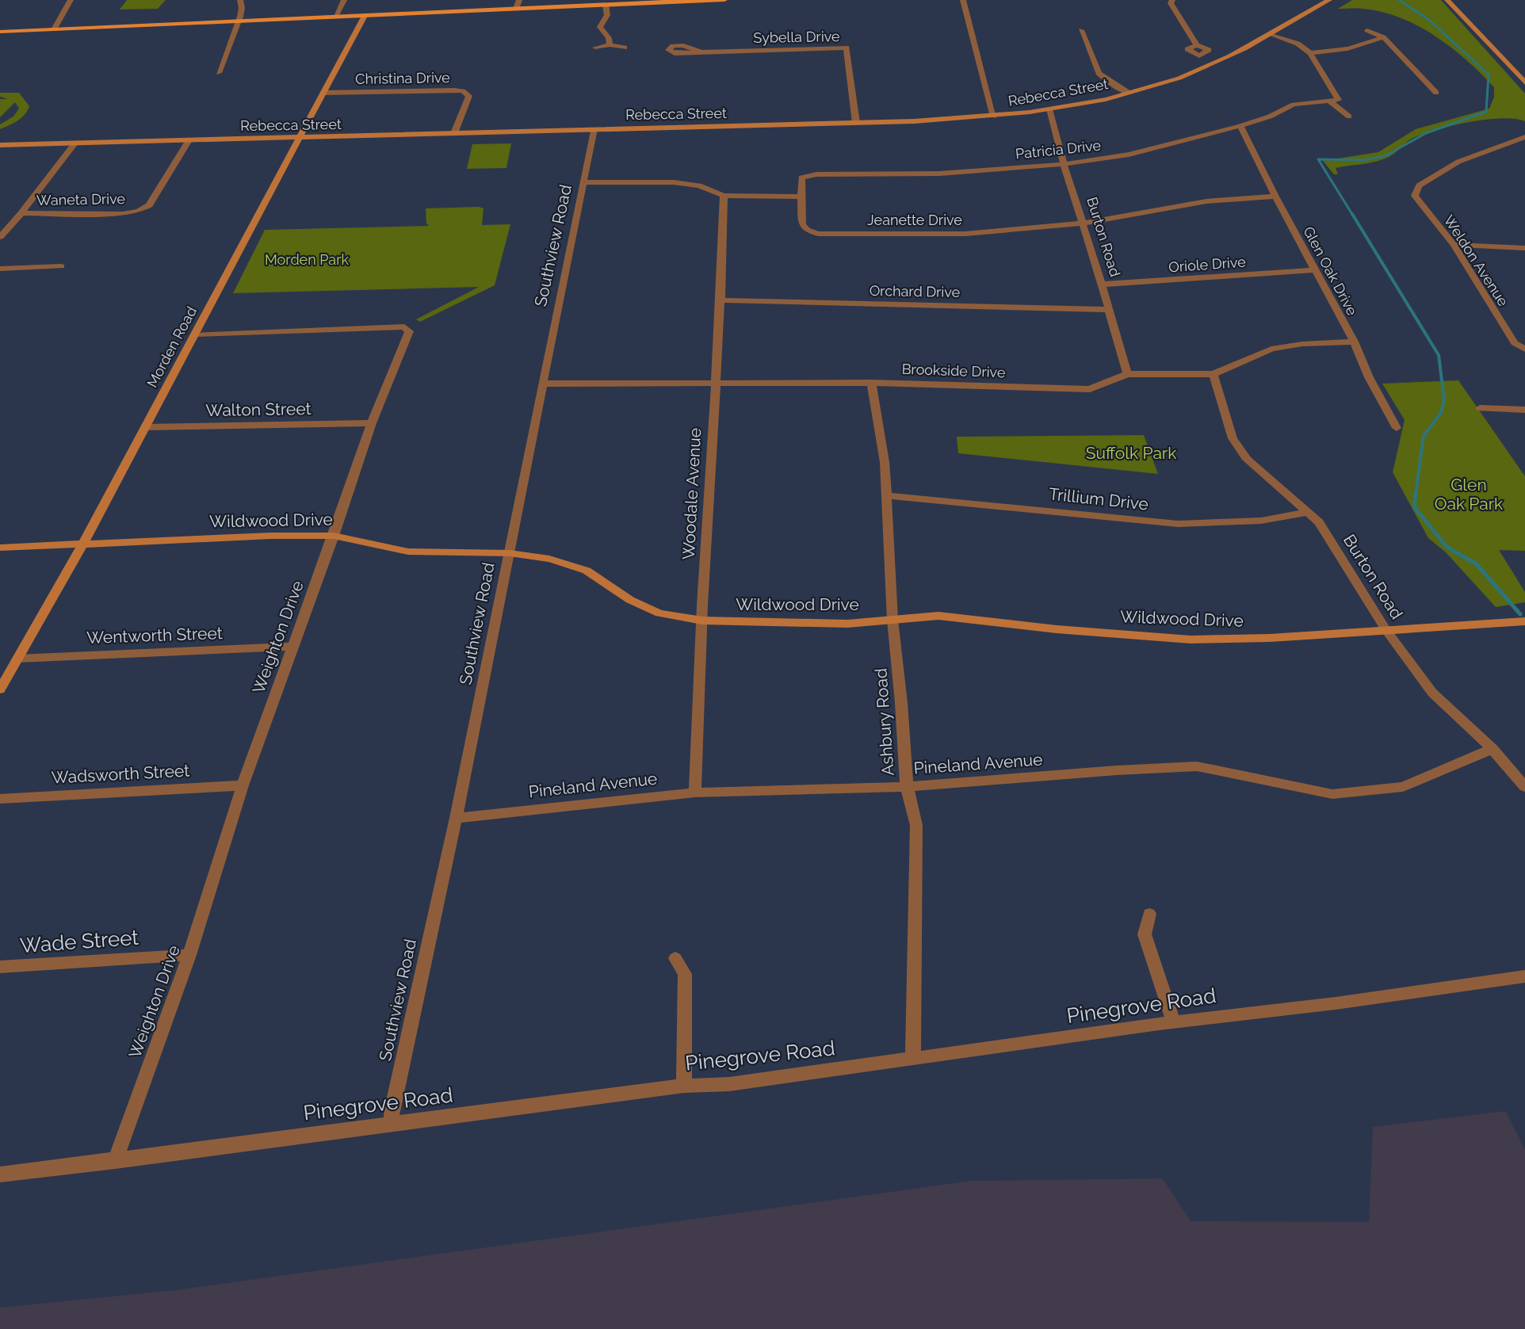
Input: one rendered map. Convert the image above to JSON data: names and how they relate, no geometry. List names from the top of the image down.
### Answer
{
  "streets": {
    "street": [
      "Sybella Drive",
      "Christina Drive",
      "Rebecca Street",
      "Patricia Drive",
      "Waneta Drive",
      "Jeanette Drive",
      "Burton Road",
      "Southview Road",
      "Weldon Avenue",
      "Oriole Drive",
      "Glen Oak Drive",
      "Orchard Drive",
      "Morden Road",
      "Brookside Drive",
      "Walton Street",
      "Woodale Avenue",
      "Trillium Drive",
      "Wildwood Drive",
      "Wentworth Street",
      "Weighton Drive",
      "Ashbury Road",
      "Pineland Avenue",
      "Wadsworth Street",
      "Wade Street",
      "Pinegrove Road"
    ]
  },
  "crossings": [
    ["Sybella Drive", "Rebecca Street"],
    ["Christina Drive", "Rebecca Street"],
    ["Christina Drive", "Morden Road"],
    ["Rebecca Street", "Waneta Drive"],
    ["Rebecca Street", "Burton Road"],
    ["Rebecca Street", "Southview Road"],
    ["Rebecca Street", "Morden Road"],
    ["Patricia Drive", "Jeanette Drive"],
    ["Patricia Drive", "Burton Road"],
    ["Patricia Drive", "Glen Oak Drive"],
    ["Jeanette Drive", "Burton Road"],
    ["Jeanette Drive", "Glen Oak Drive"],
    ["Burton Road", "Oriole Drive"],
    ["Burton Road", "Orchard Drive"],
    ["Burton Road", "Brookside Drive"],
    ["Burton Road", "Trillium Drive"],
    ["Burton Road", "Wildwood Drive"],
    ["Burton Road", "Pineland Avenue"],
    ["Southview Road", "Brookside Drive"],
    ["Southview Road", "Wildwood Drive"],
    ["Southview Road", "Pineland Avenue"],
    ["Southview Road", "Pinegrove Road"],
    ["Oriole Drive", "Glen Oak Drive"],
    ["Glen Oak Drive", "Brookside Drive"],
    ["Orchard Drive", "Woodale Avenue"],
    ["Morden Road", "Walton Street"],
    ["Morden Road", "Wildwood Drive"],
    ["Morden Road", "Wentworth Street"],
    ["Morden Road", "Weighton Drive"],
    ["Brookside Drive", "Woodale Avenue"],
    ["Brookside Drive", "Ashbury Road"],
    ["Walton Street", "Weighton Drive"],
    ["Woodale Avenue", "Wildwood Drive"],
    ["Woodale Avenue", "Pineland Avenue"],
    ["Trillium Drive", "Ashbury Road"],
    ["Wildwood Drive", "Weighton Drive"],
    ["Wildwood Drive", "Ashbury Road"],
    ["Wentworth Street", "Weighton Drive"],
    ["Weighton Drive", "Wadsworth Street"],
    ["Weighton Drive", "Wade Street"],
    ["Weighton Drive", "Pinegrove Road"],
    ["Ashbury Road", "Pineland Avenue"],
    ["Ashbury Road", "Pinegrove Road"]
  ],
  "parks": ["Morden Park", "Suffolk Park", "Glen Oak Park"]
}
